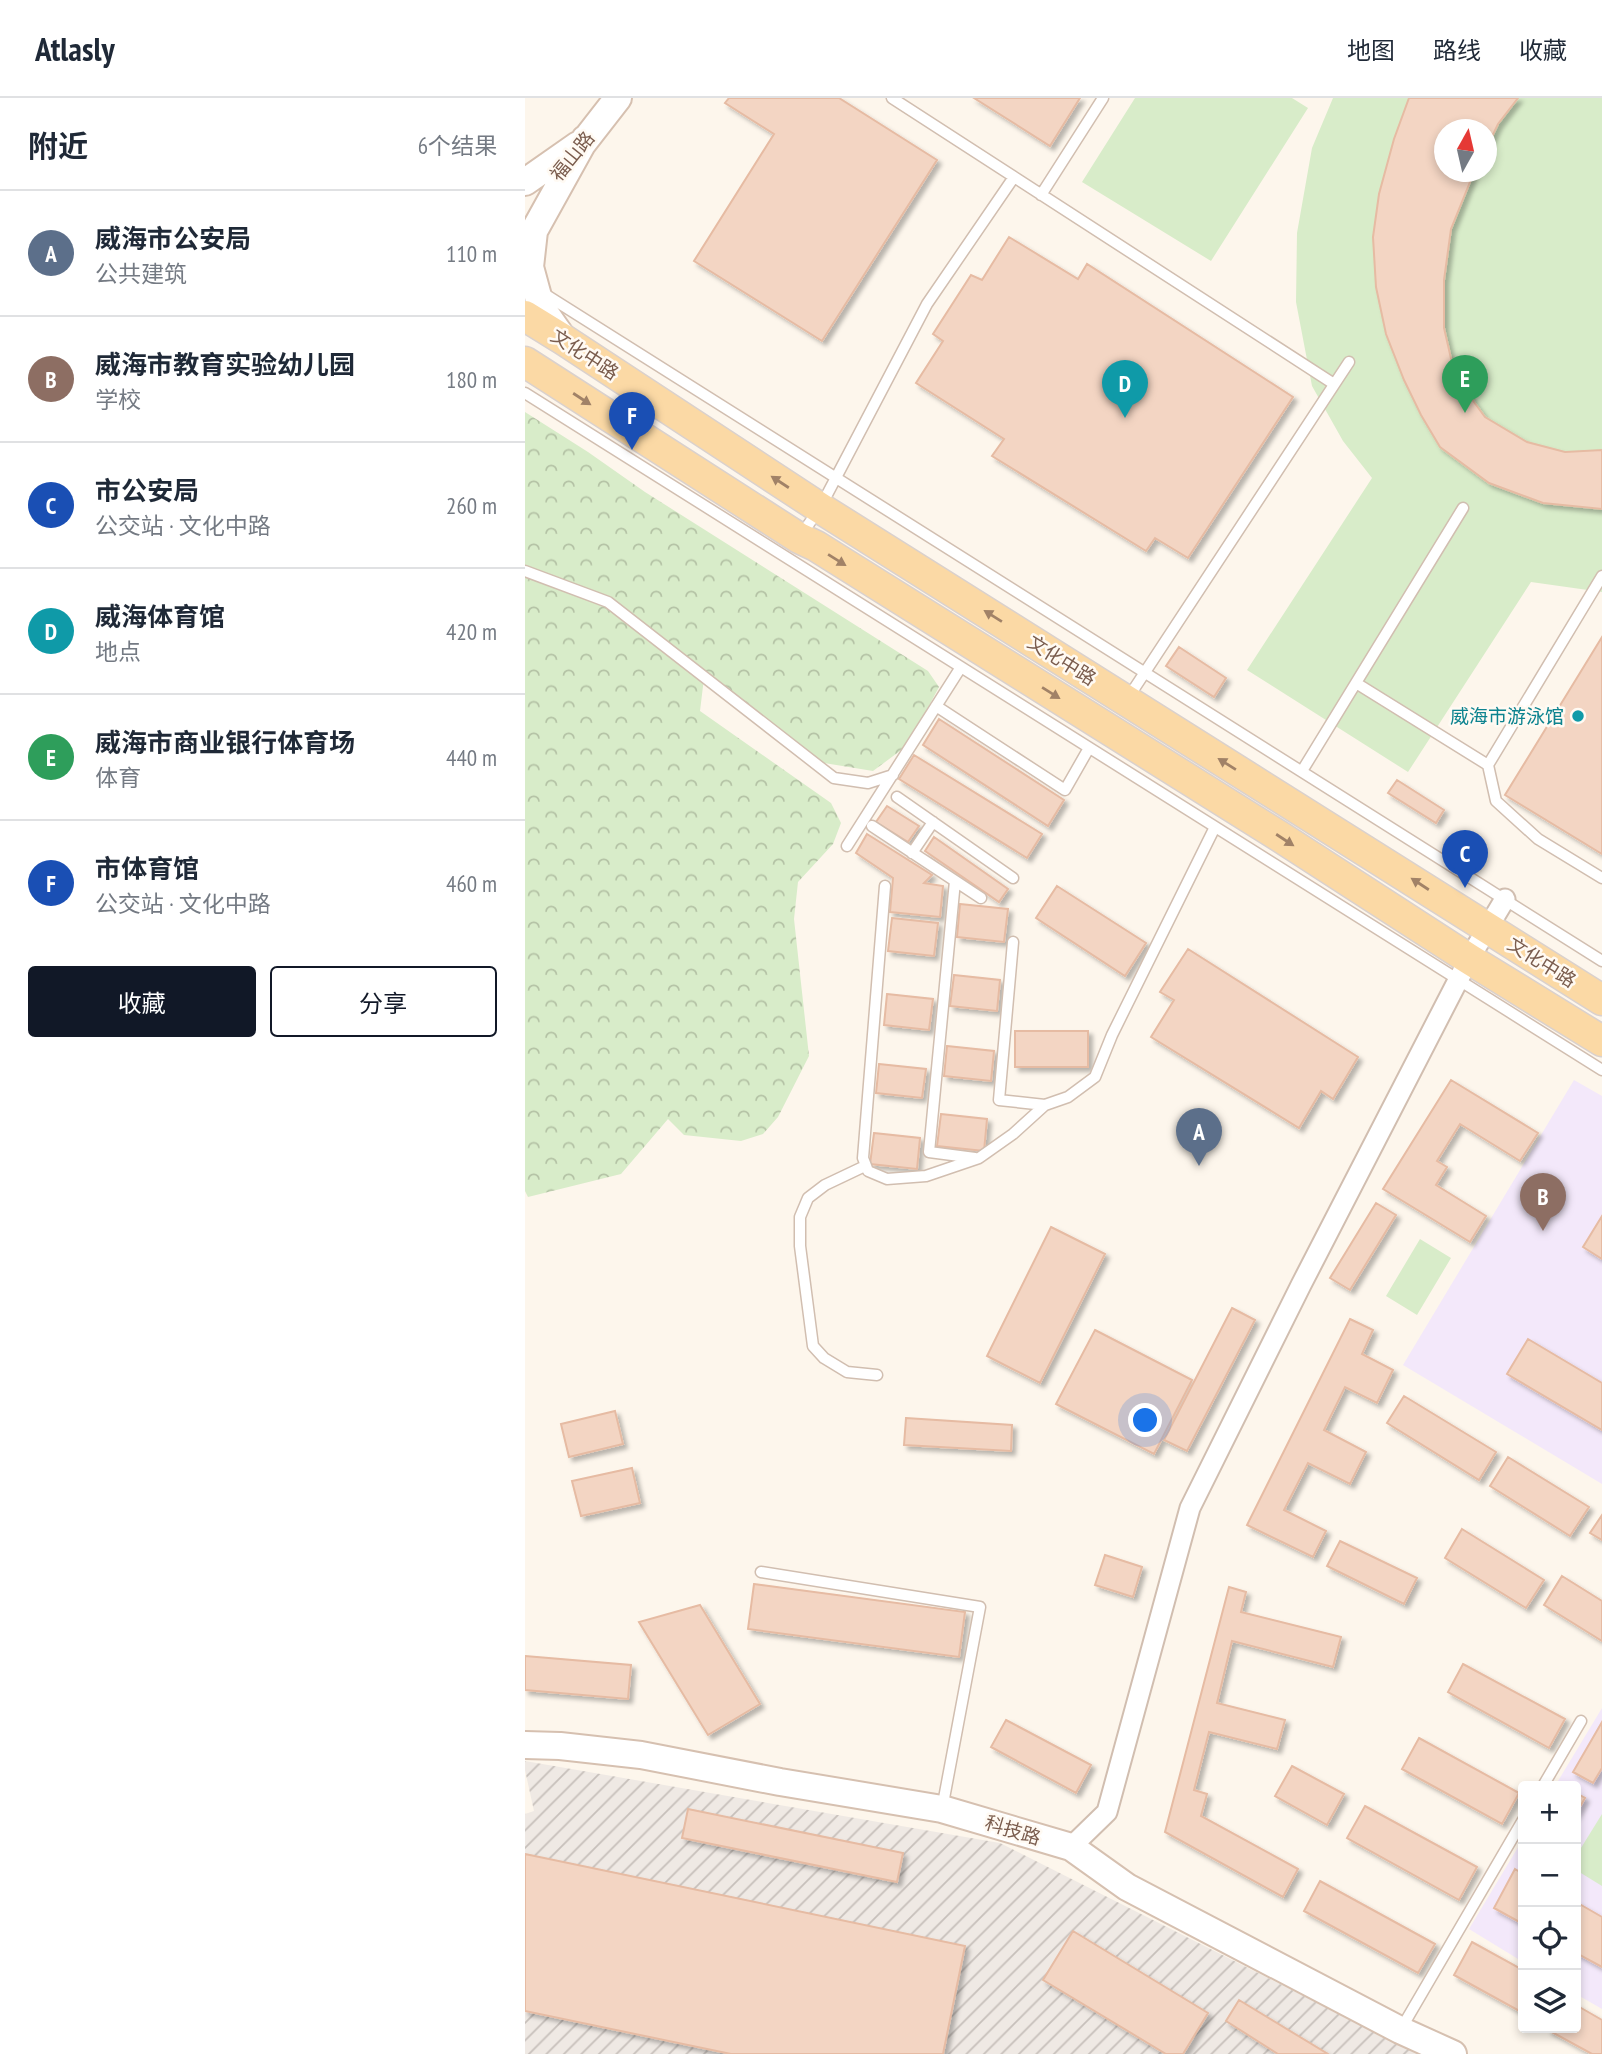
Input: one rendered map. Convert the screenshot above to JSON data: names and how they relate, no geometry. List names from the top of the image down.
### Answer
{
  "streets": {
    "main road": ["福山路", "文化中路", "科技路"]
  },
  "places": ["威海市游泳馆"],
  "north": "top",
  "page": {
    "header": "Atlasly",
    "nav": ["地图", "路线", "收藏"],
    "heading": ["附近", "6个结果"],
    "list": [
      {
        "mark": "A",
        "name": "威海市公安局",
        "note": "公共建筑",
        "value": "110 m"
      },
      {
        "mark": "B",
        "name": "威海市教育实验幼儿园",
        "note": "学校",
        "value": "180 m"
      },
      {
        "mark": "C",
        "name": "市公安局",
        "note": "公交站 · 文化中路",
        "value": "260 m"
      },
      {
        "mark": "D",
        "name": "威海体育馆",
        "note": "地点",
        "value": "420 m"
      },
      {
        "mark": "E",
        "name": "威海市商业银行体育场",
        "note": "体育",
        "value": "440 m"
      },
      {
        "mark": "F",
        "name": "市体育馆",
        "note": "公交站 · 文化中路",
        "value": "460 m"
      }
    ],
    "pins": [
      "E",
      "D",
      "F",
      "C",
      "A",
      "B"
    ],
    "buttons": ["收藏", "分享"],
    "map_buttons": ["+", "−"]
  }
}
